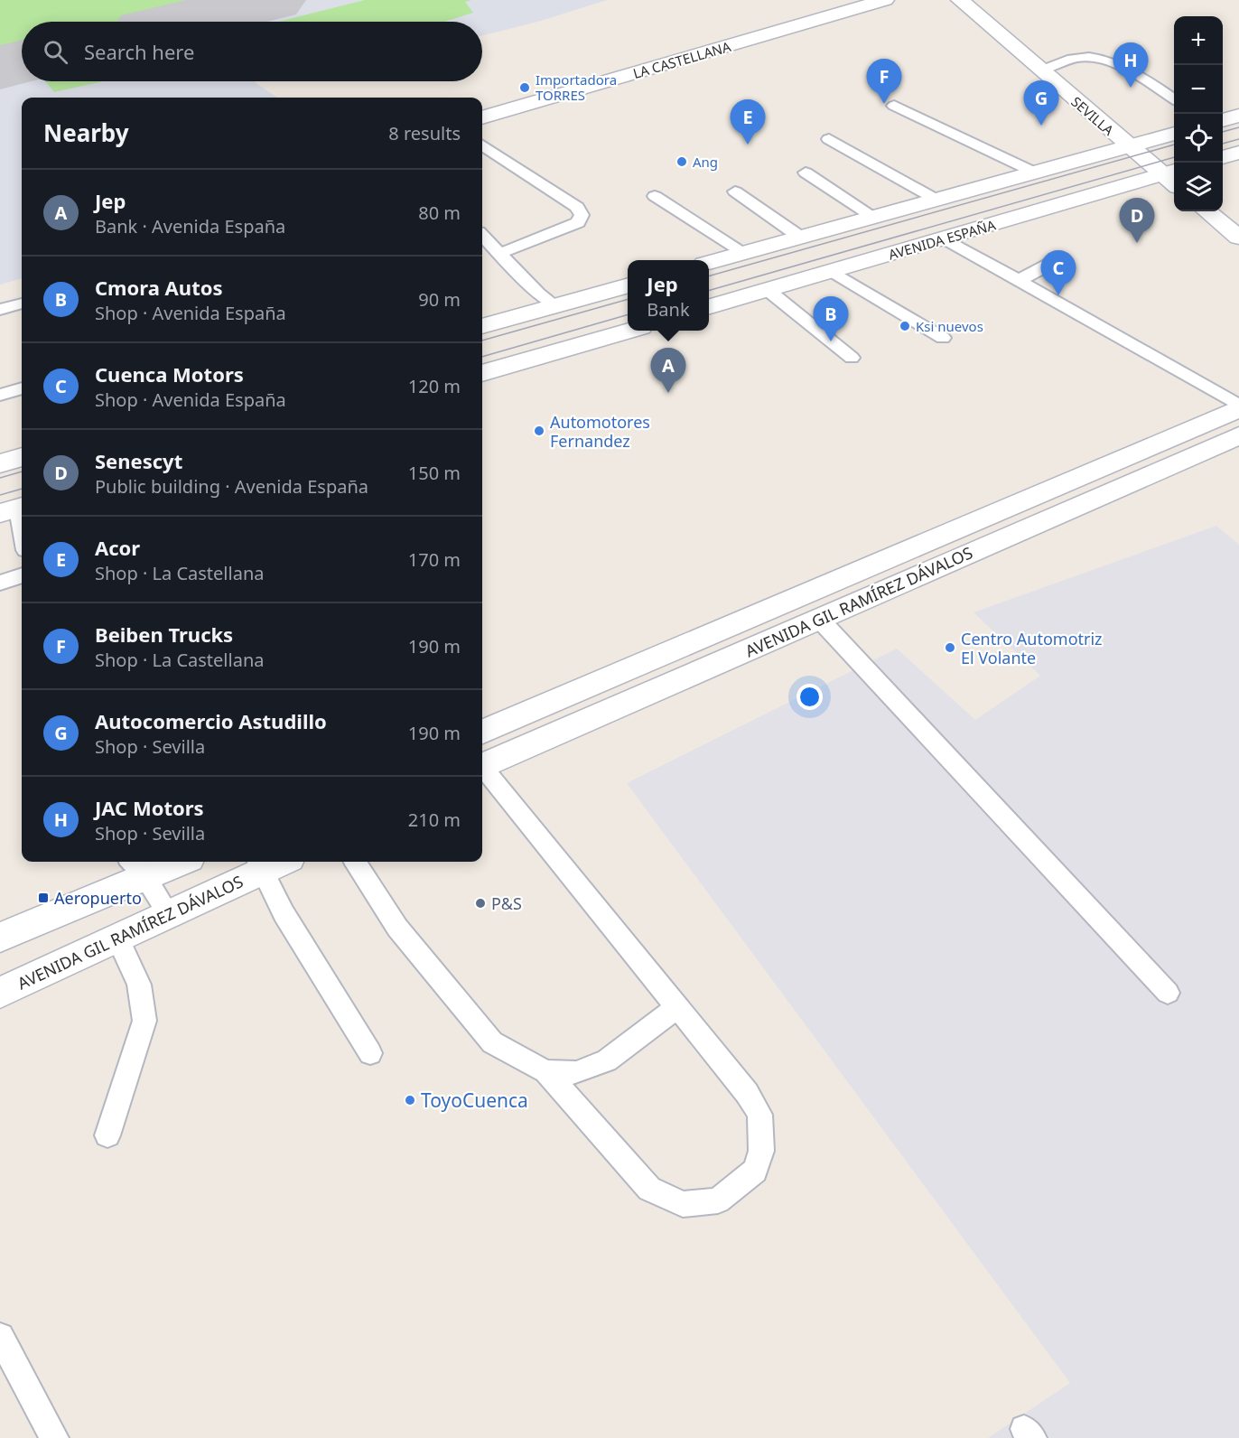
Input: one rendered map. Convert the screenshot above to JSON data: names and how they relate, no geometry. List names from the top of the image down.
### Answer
{
  "streets": {
    "main road": [
      "LA CASTELLANA",
      "SEVILLA",
      "AVENIDA ESPAÑA",
      "AVENIDA GIL RAMÍREZ DÁVALOS"
    ]
  },
  "crossings": [
    ["SEVILLA", "AVENIDA ESPAÑA"]
  ],
  "places": {
    "other": [
      "Importadora TORRES",
      "Ang",
      "Ksi nuevos",
      "Automotores Fernandez",
      "Centro Automotriz El Volante",
      "P&S",
      "ToyoCuenca"
    ],
    "transit": ["Aeropuerto"]
  },
  "page": {
    "map_buttons": ["+", "−"],
    "search": "Search here",
    "pins": [
      "H",
      "F",
      "G",
      "E",
      "D",
      "C",
      "B",
      "A"
    ],
    "heading": ["Nearby", "8 results"],
    "list": [
      {
        "mark": "A",
        "name": "Jep",
        "note": "Bank · Avenida España",
        "value": "80 m"
      },
      {
        "mark": "B",
        "name": "Cmora Autos",
        "note": "Shop · Avenida España",
        "value": "90 m"
      },
      {
        "mark": "C",
        "name": "Cuenca Motors",
        "note": "Shop · Avenida España",
        "value": "120 m"
      },
      {
        "mark": "D",
        "name": "Senescyt",
        "note": "Public building · Avenida España",
        "value": "150 m"
      },
      {
        "mark": "E",
        "name": "Acor",
        "note": "Shop · La Castellana",
        "value": "170 m"
      },
      {
        "mark": "F",
        "name": "Beiben Trucks",
        "note": "Shop · La Castellana",
        "value": "190 m"
      },
      {
        "mark": "G",
        "name": "Autocomercio Astudillo",
        "note": "Shop · Sevilla",
        "value": "190 m"
      },
      {
        "mark": "H",
        "name": "JAC Motors",
        "note": "Shop · Sevilla",
        "value": "210 m"
      }
    ],
    "popup": ["Jep", "Bank"]
  }
}
